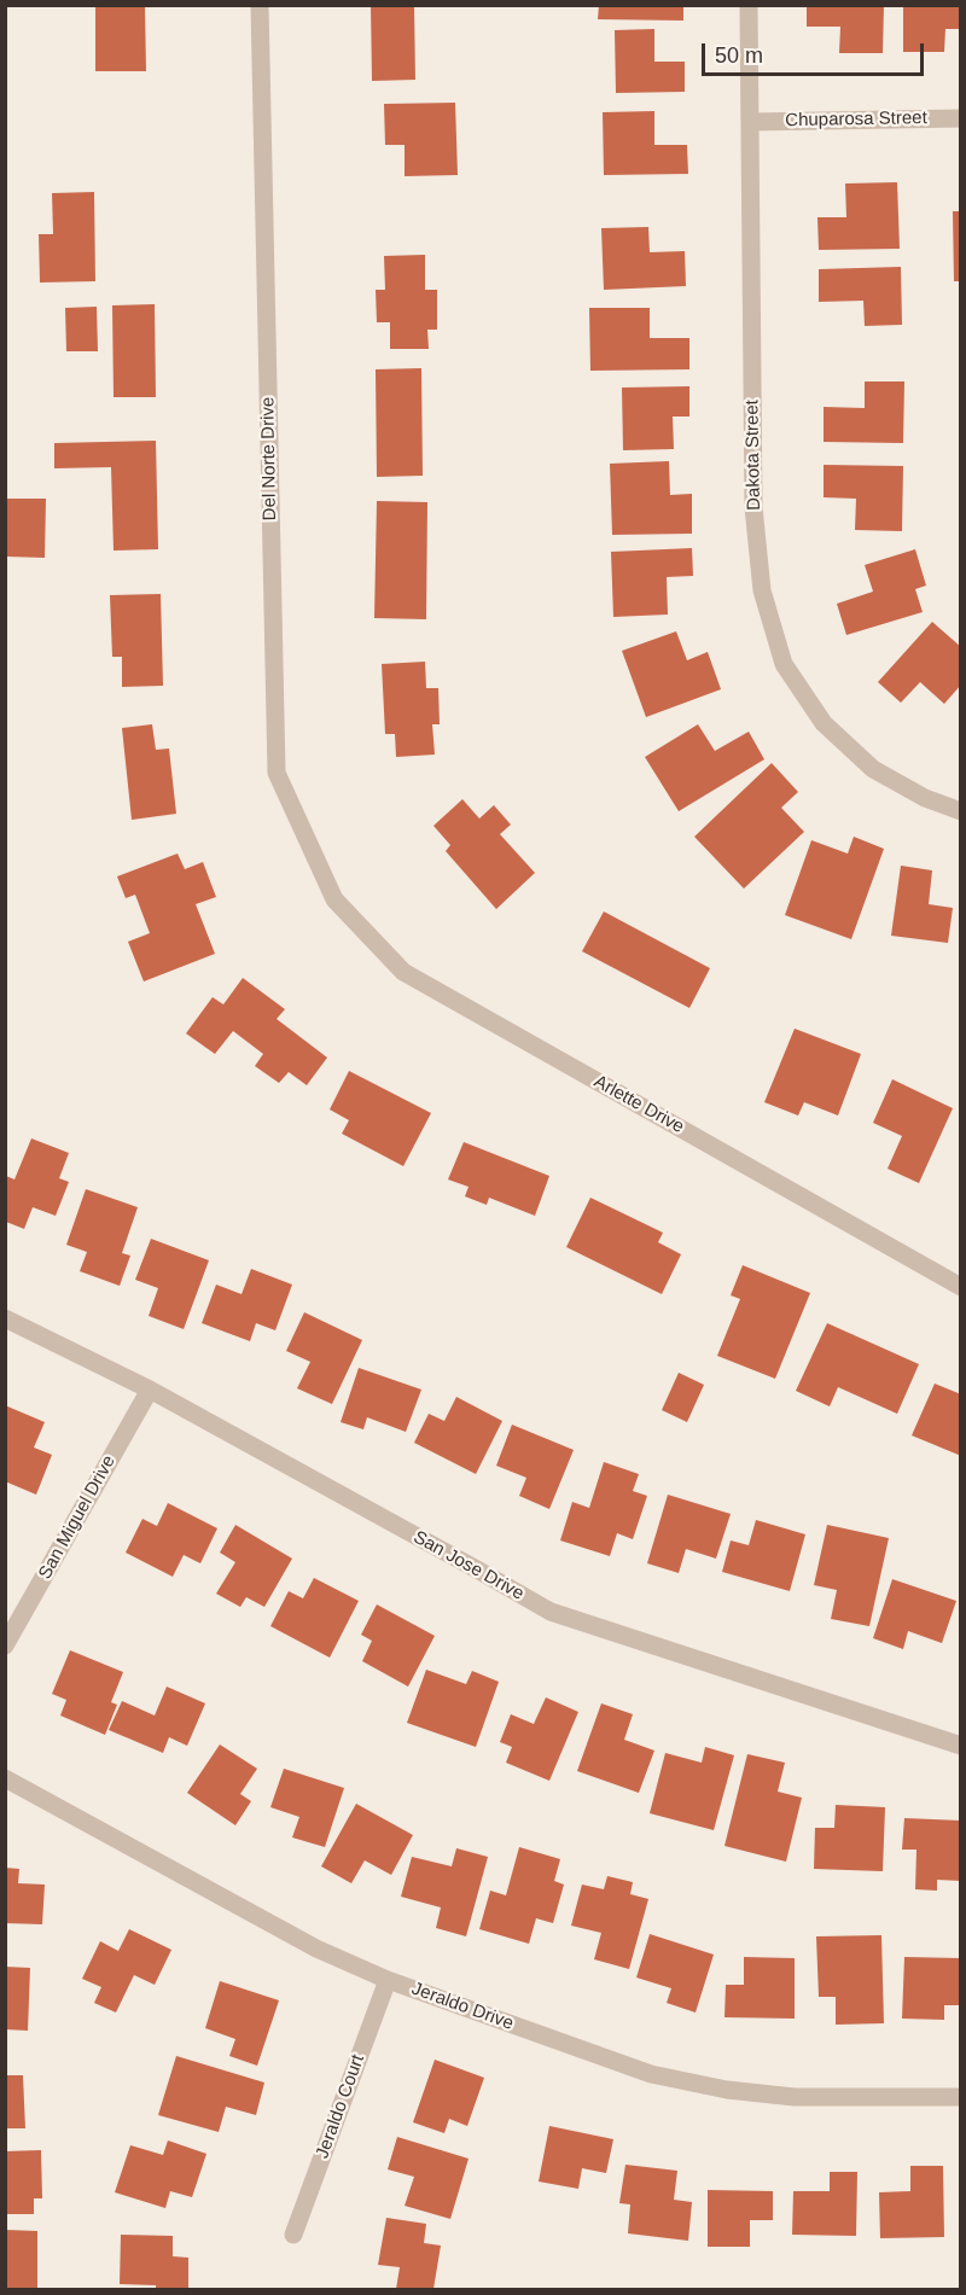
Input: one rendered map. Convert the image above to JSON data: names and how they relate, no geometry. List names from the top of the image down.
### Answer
{
  "streets": {
    "street": [
      "Chuparosa Street",
      "Dakota Street",
      "Del Norte Drive",
      "Arlette Drive",
      "San Miguel Drive",
      "San Jose Drive",
      "Jeraldo Drive",
      "Jeraldo Court"
    ]
  },
  "crossings": [
    ["Chuparosa Street", "Dakota Street"],
    ["Del Norte Drive", "Arlette Drive"],
    ["San Miguel Drive", "San Jose Drive"],
    ["Jeraldo Drive", "Jeraldo Court"]
  ],
  "scale_bar": "50 m"
}
